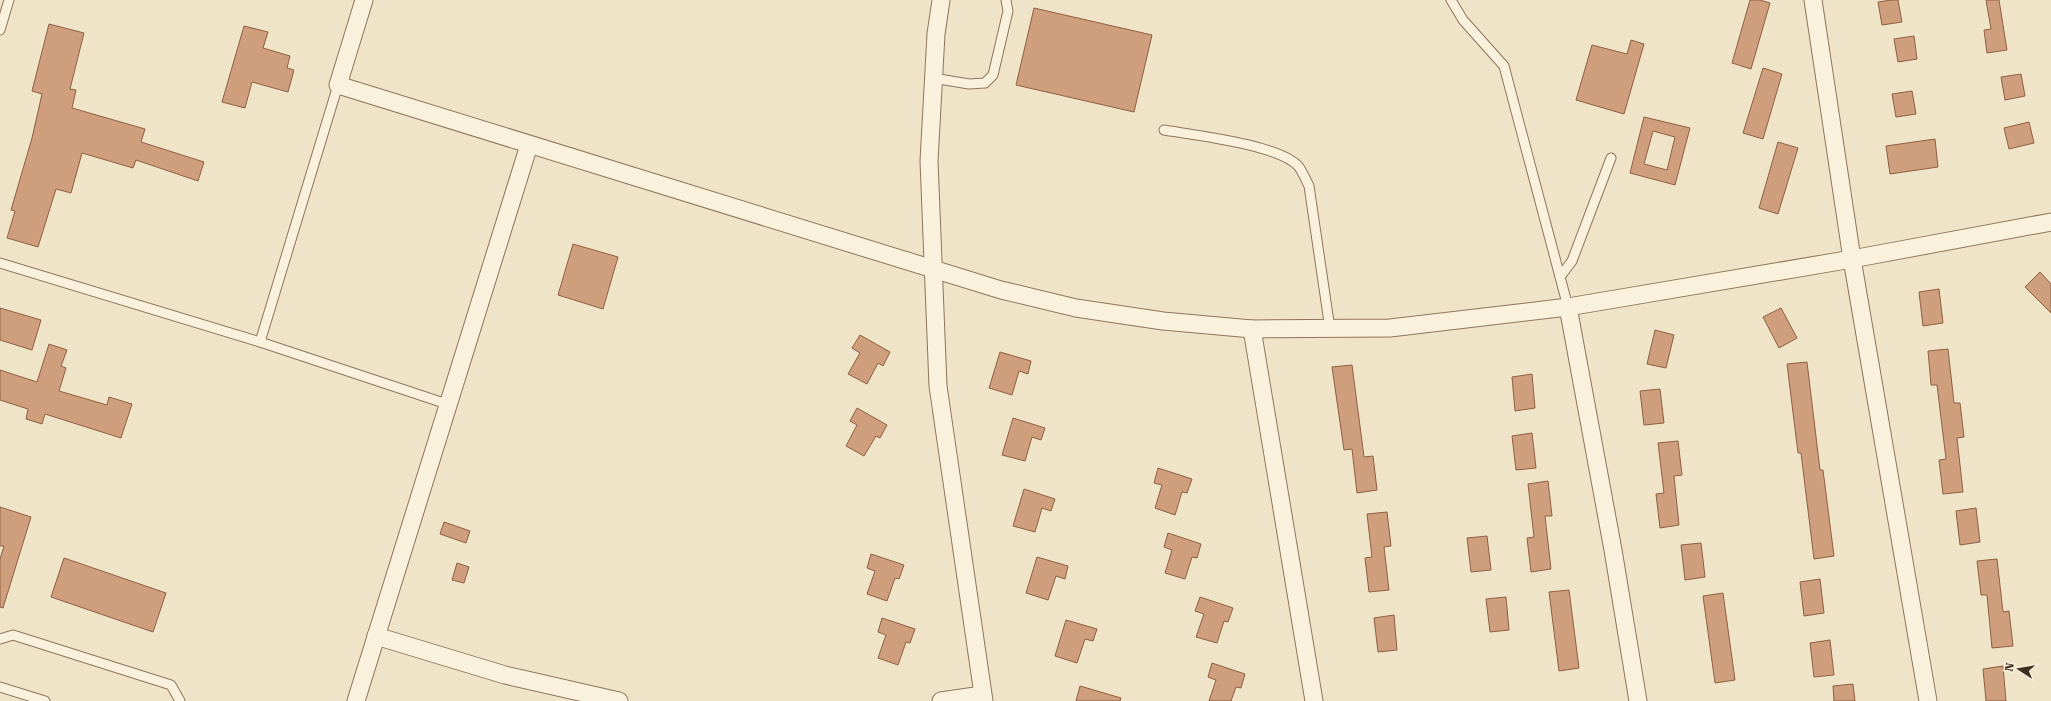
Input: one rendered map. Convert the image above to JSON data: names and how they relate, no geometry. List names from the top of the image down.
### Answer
{
  "north": "left"
}
